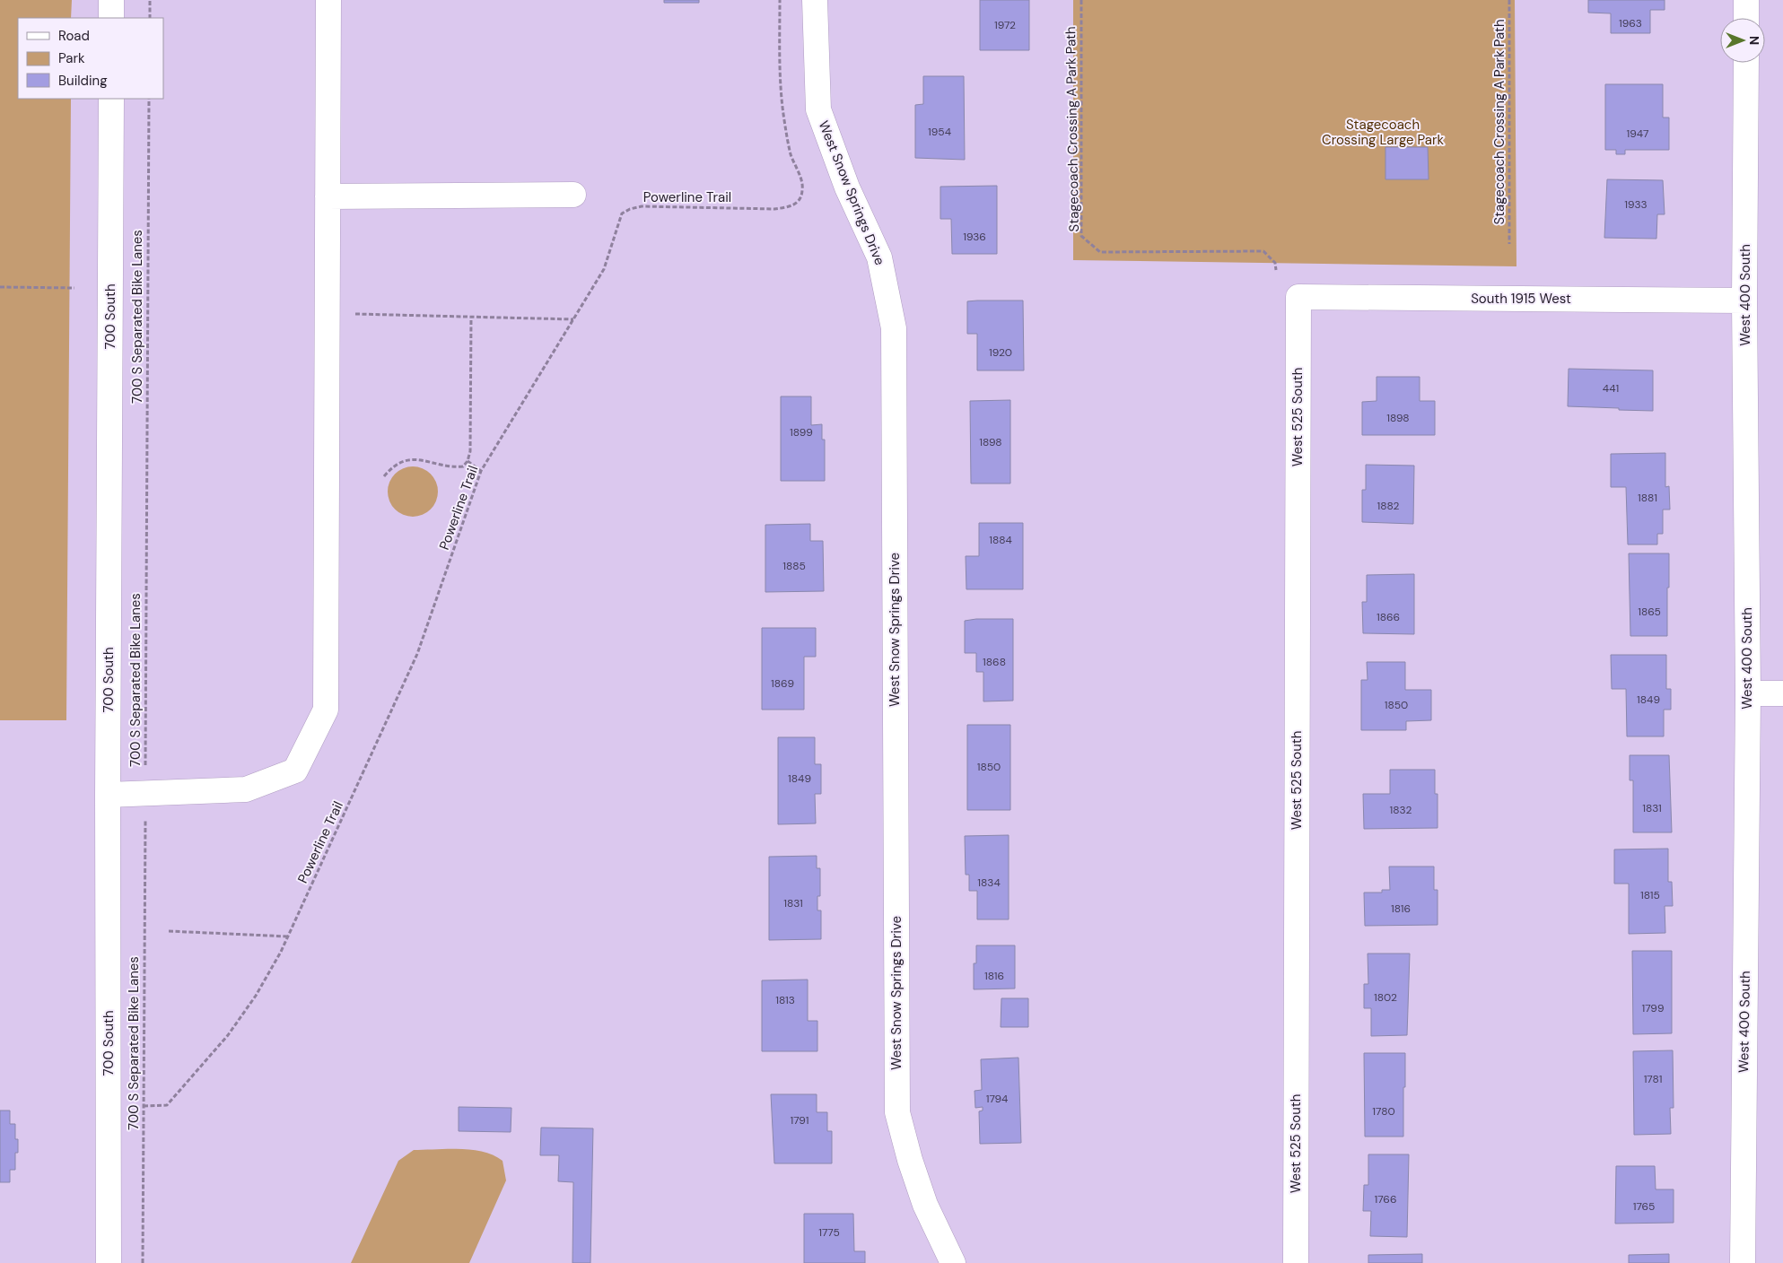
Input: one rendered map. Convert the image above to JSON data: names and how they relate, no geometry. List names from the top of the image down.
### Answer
{
  "streets": {
    "street": [
      "West Snow Springs Drive",
      "West 400 South",
      "South 1915 West",
      "700 South",
      "West 525 South"
    ],
    "path": ["Stagecoach Crossing A Park Path", "Powerline Trail", "700 S Separated Bike Lanes"]
  },
  "crossings": [
    ["Powerline Trail", "700 S Separated Bike Lanes"],
    ["West 400 South", "South 1915 West"],
    ["South 1915 West", "West 525 South"]
  ],
  "parks": ["Stagecoach Crossing Large Park"],
  "house_numbers": [
    "1963",
    "1972",
    "1954",
    "1947",
    "1933",
    "1936",
    "1920",
    "441",
    "1898",
    "1899",
    "1898",
    "1881",
    "1882",
    "1884",
    "1885",
    "1865",
    "1866",
    "1868",
    "1869",
    "1849",
    "1850",
    "1850",
    "1849",
    "1831",
    "1832",
    "1834",
    "1815",
    "1831",
    "1816",
    "1816",
    "1802",
    "1813",
    "1799",
    "1781",
    "1794",
    "1780",
    "1791",
    "1766",
    "1765",
    "1775"
  ],
  "legend": ["Road", "Park", "Building"],
  "north": "right"
}
